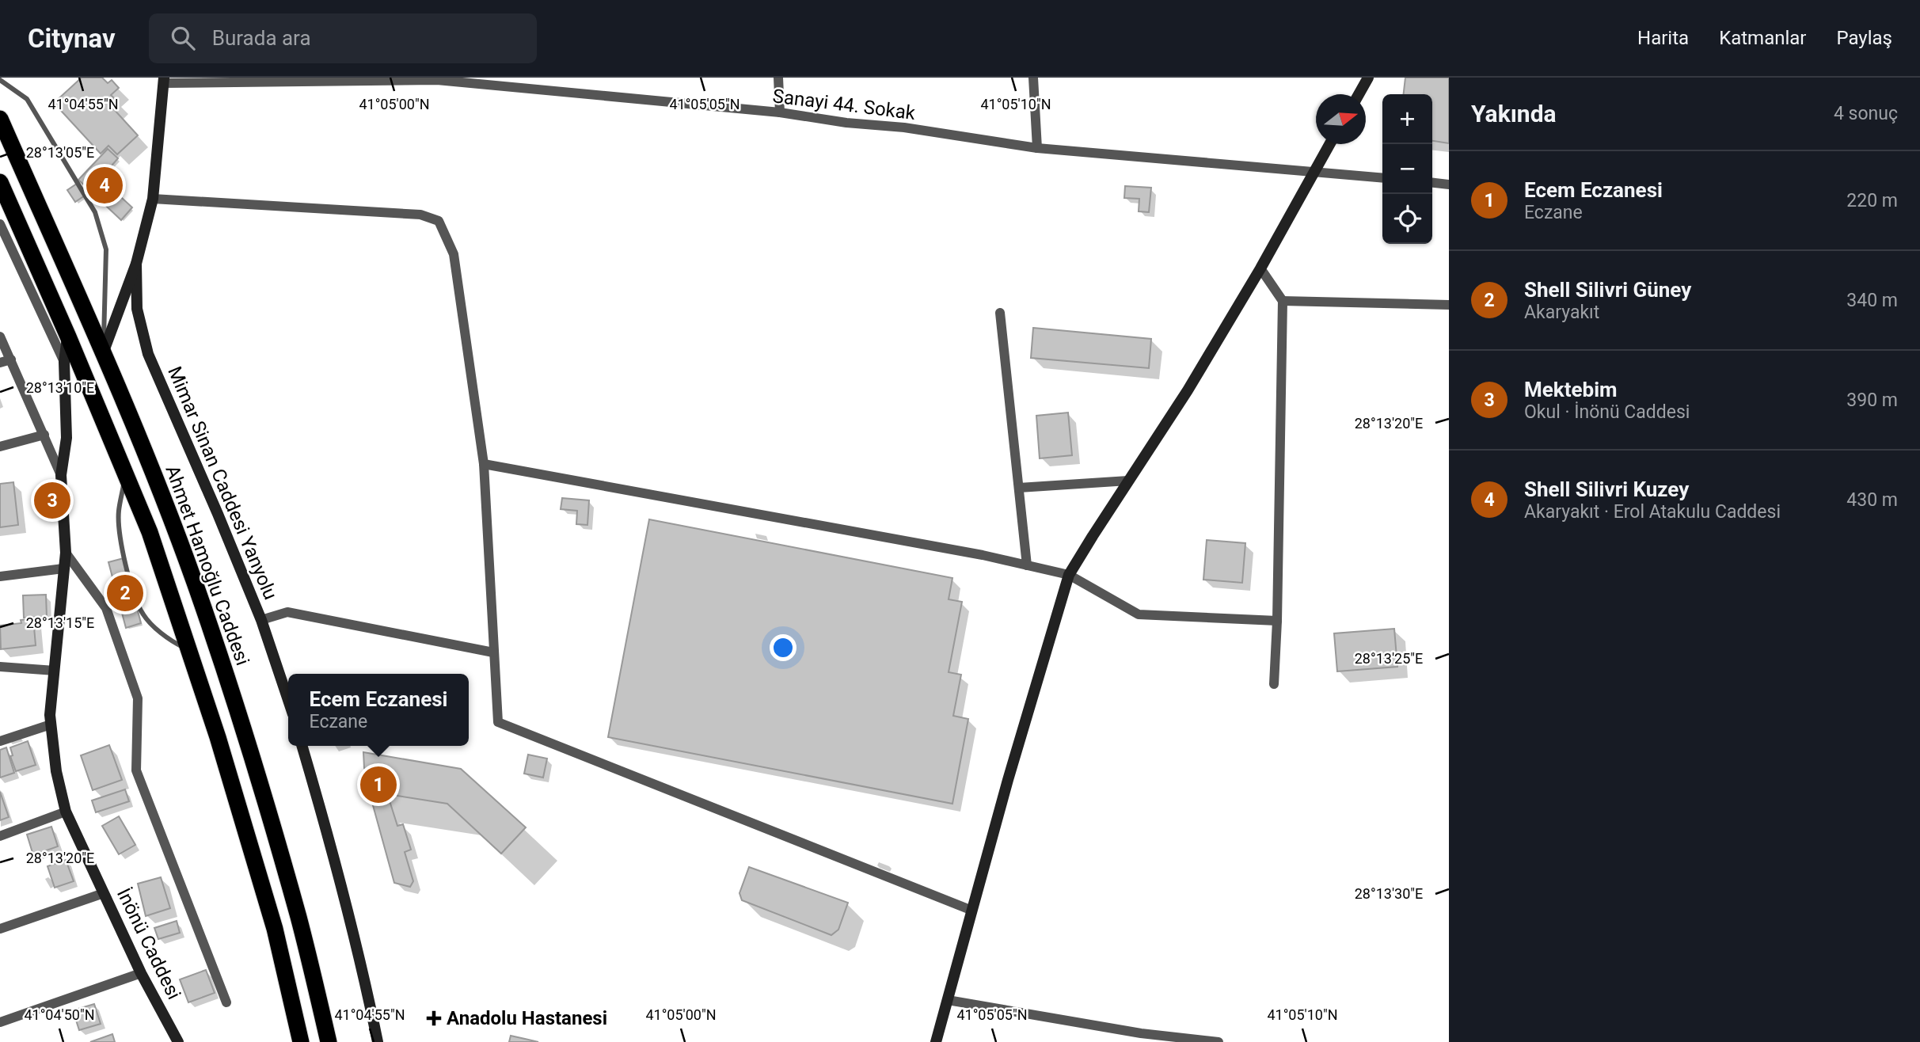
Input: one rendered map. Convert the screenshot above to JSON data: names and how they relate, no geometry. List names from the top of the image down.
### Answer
{
  "streets": {
    "highway": ["Ahmet Hamoğlu Caddesi"],
    "main road": ["Mimar Sinan Caddesi Yanyolu", "İnönü Caddesi"],
    "street": ["Sanayi 44. Sokak"]
  },
  "places": {
    "health": ["Anadolu Hastanesi"]
  },
  "north": "right",
  "page": {
    "header": "Citynav",
    "search": "Burada ara",
    "nav": ["Harita", "Katmanlar", "Paylaş"],
    "heading": ["Yakında", "4 sonuç"],
    "map_buttons": ["+", "−"],
    "list": [
      {
        "mark": "1",
        "name": "Ecem Eczanesi",
        "note": "Eczane",
        "value": "220 m"
      },
      {
        "mark": "2",
        "name": "Shell Silivri Güney",
        "note": "Akaryakıt",
        "value": "340 m"
      },
      {
        "mark": "3",
        "name": "Mektebim",
        "note": "Okul · İnönü Caddesi",
        "value": "390 m"
      },
      {
        "mark": "4",
        "name": "Shell Silivri Kuzey",
        "note": "Akaryakıt · Erol Atakulu Caddesi",
        "value": "430 m"
      }
    ],
    "pins": [
      "4",
      "3",
      "2",
      "1"
    ],
    "popup": ["Ecem Eczanesi", "Eczane"]
  },
  "coordinates": [
    "41°04'55\"N",
    "41°05'00\"N",
    "41°05'05\"N",
    "41°05'10\"N",
    "28°13'05\"E",
    "28°13'10\"E",
    "28°13'20\"E",
    "28°13'15\"E",
    "28°13'25\"E",
    "28°13'30\"E",
    "41°04'50\"N"
  ]
}
